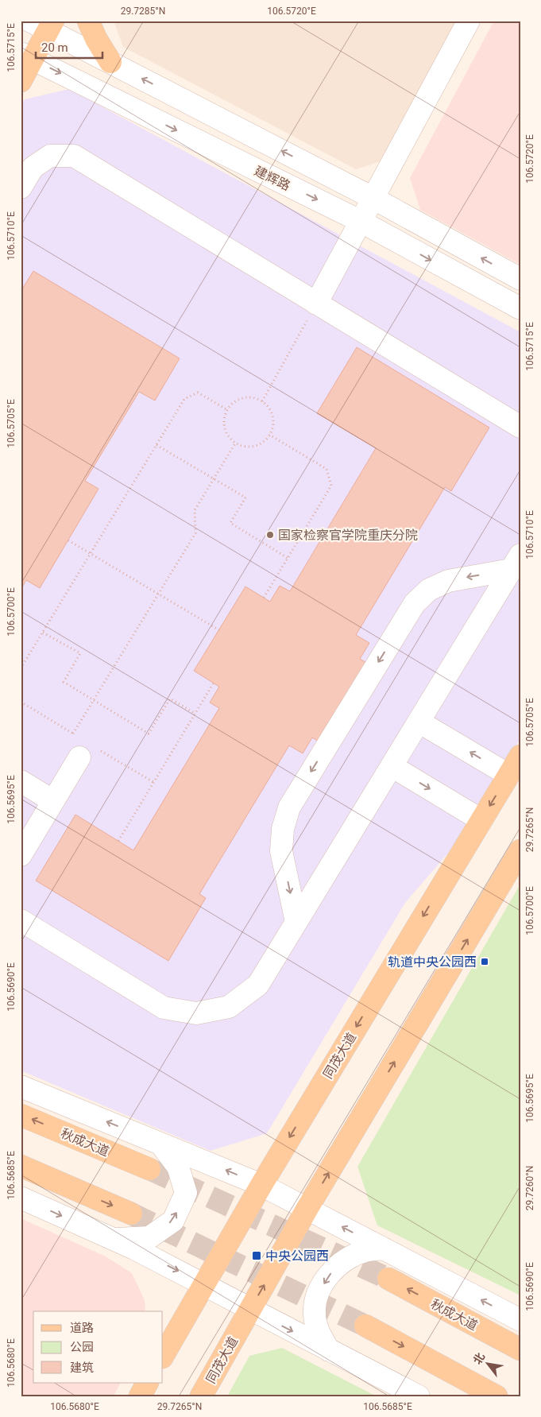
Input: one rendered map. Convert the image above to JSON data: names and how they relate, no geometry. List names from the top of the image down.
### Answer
{
  "streets": {
    "main road": ["同茂大道", "秋成大道"],
    "street": ["建辉路"]
  },
  "places": {
    "other": ["国家检察官学院重庆分院"],
    "transit": ["轨道中央公园西", "中央公园西"]
  },
  "legend": ["道路", "公园", "建筑"],
  "scale_bar": "20 m",
  "north": "top left",
  "coordinates": [
    "29.7285°N",
    "106.5720°E",
    "106.5715°E",
    "106.5710°E",
    "106.5705°E",
    "106.5700°E",
    "106.5695°E",
    "29.7265°N",
    "106.5690°E",
    "106.5685°E",
    "29.7260°N",
    "106.5680°E"
  ]
}
